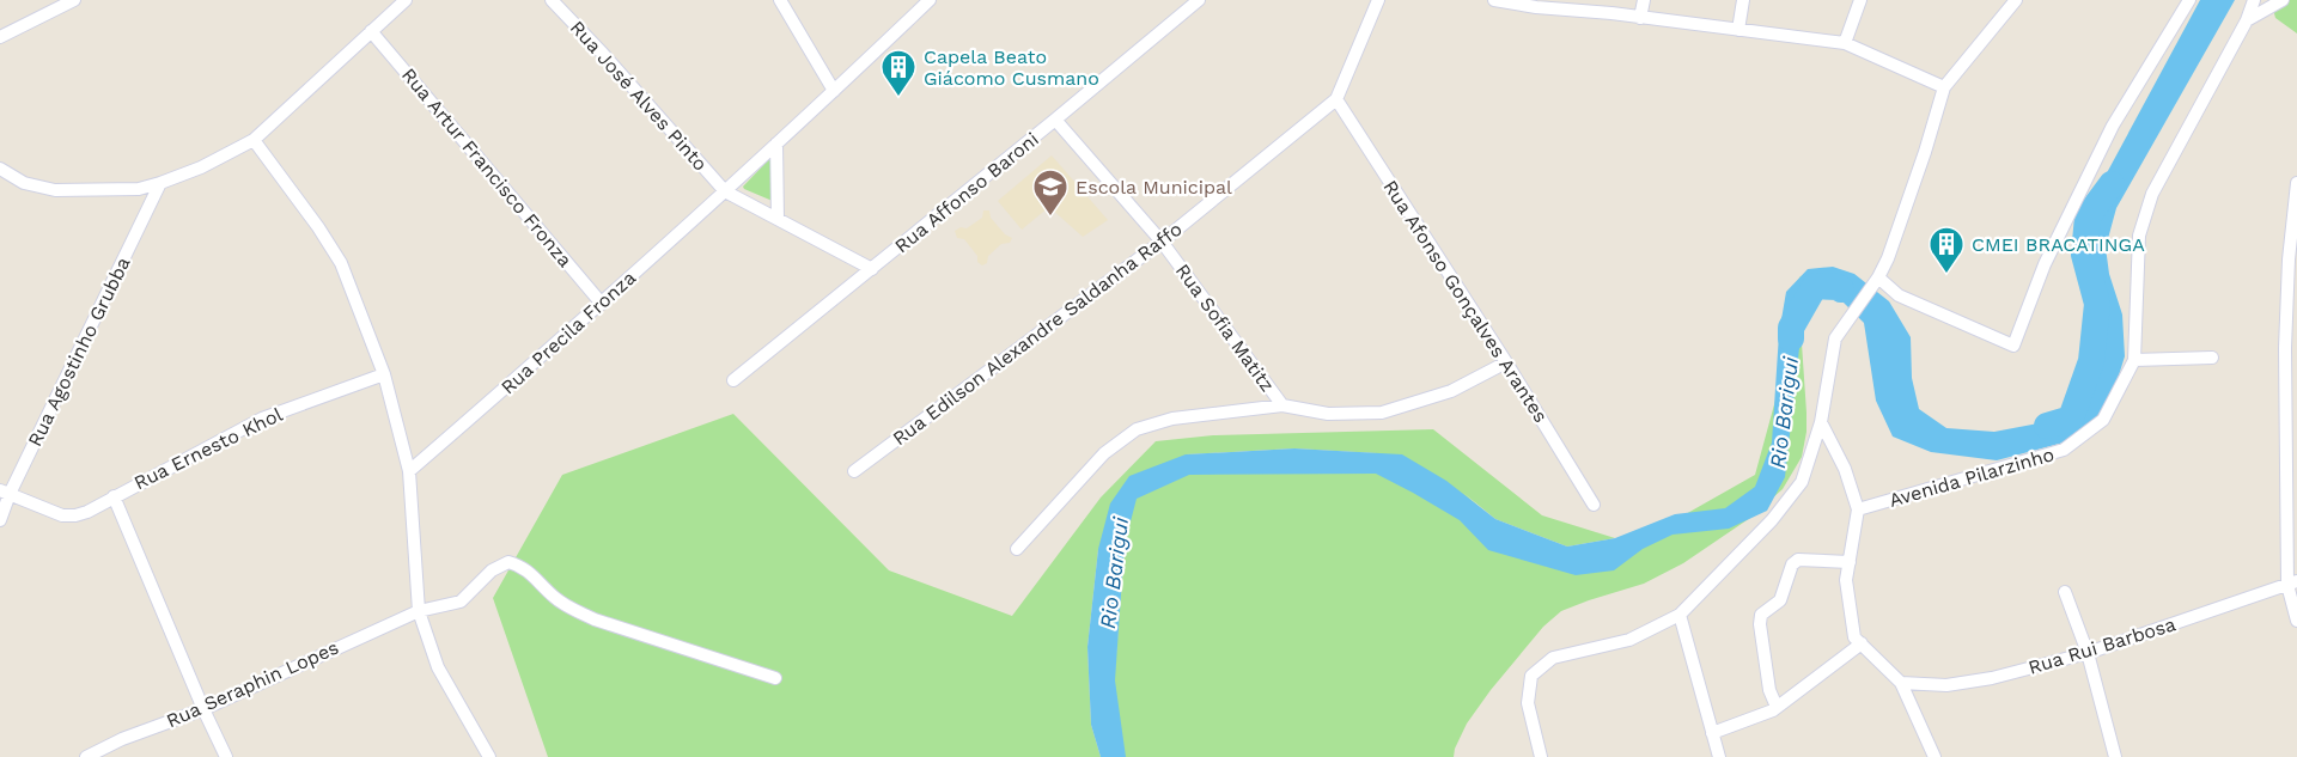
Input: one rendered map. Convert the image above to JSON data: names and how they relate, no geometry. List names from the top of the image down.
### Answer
{
  "streets": {
    "street": [
      "Rua José Alves Pinto",
      "Rua Artur Francisco Fronza",
      "Rua Affonso Baroni",
      "Rua Afonso Gonçalves Arantes",
      "Rua Sofia Matitz",
      "Rua Precila Fronza",
      "Rua Edilson Alexandre Saldanha Raffo",
      "Rua Agostinho Grubba",
      "Rua Ernesto Khol",
      "Avenida Pilarzinho",
      "Rua Rui Barbosa",
      "Rua Seraphin Lopes"
    ]
  },
  "crossings": [
    ["Rua José Alves Pinto", "Rua Precila Fronza"],
    ["Rua Artur Francisco Fronza", "Rua Precila Fronza"],
    ["Rua Affonso Baroni", "Rua Sofia Matitz"],
    ["Rua Afonso Gonçalves Arantes", "Rua Edilson Alexandre Saldanha Raffo"],
    ["Rua Sofia Matitz", "Rua Edilson Alexandre Saldanha Raffo"],
    ["Rua Agostinho Grubba", "Rua Ernesto Khol"]
  ],
  "water": ["Rio Barigui"],
  "places": {
    "building": ["Capela Beato Giácomo Cusmano", "CMEI BRACATINGA"],
    "school or university": ["Escola Municipal"]
  }
}
